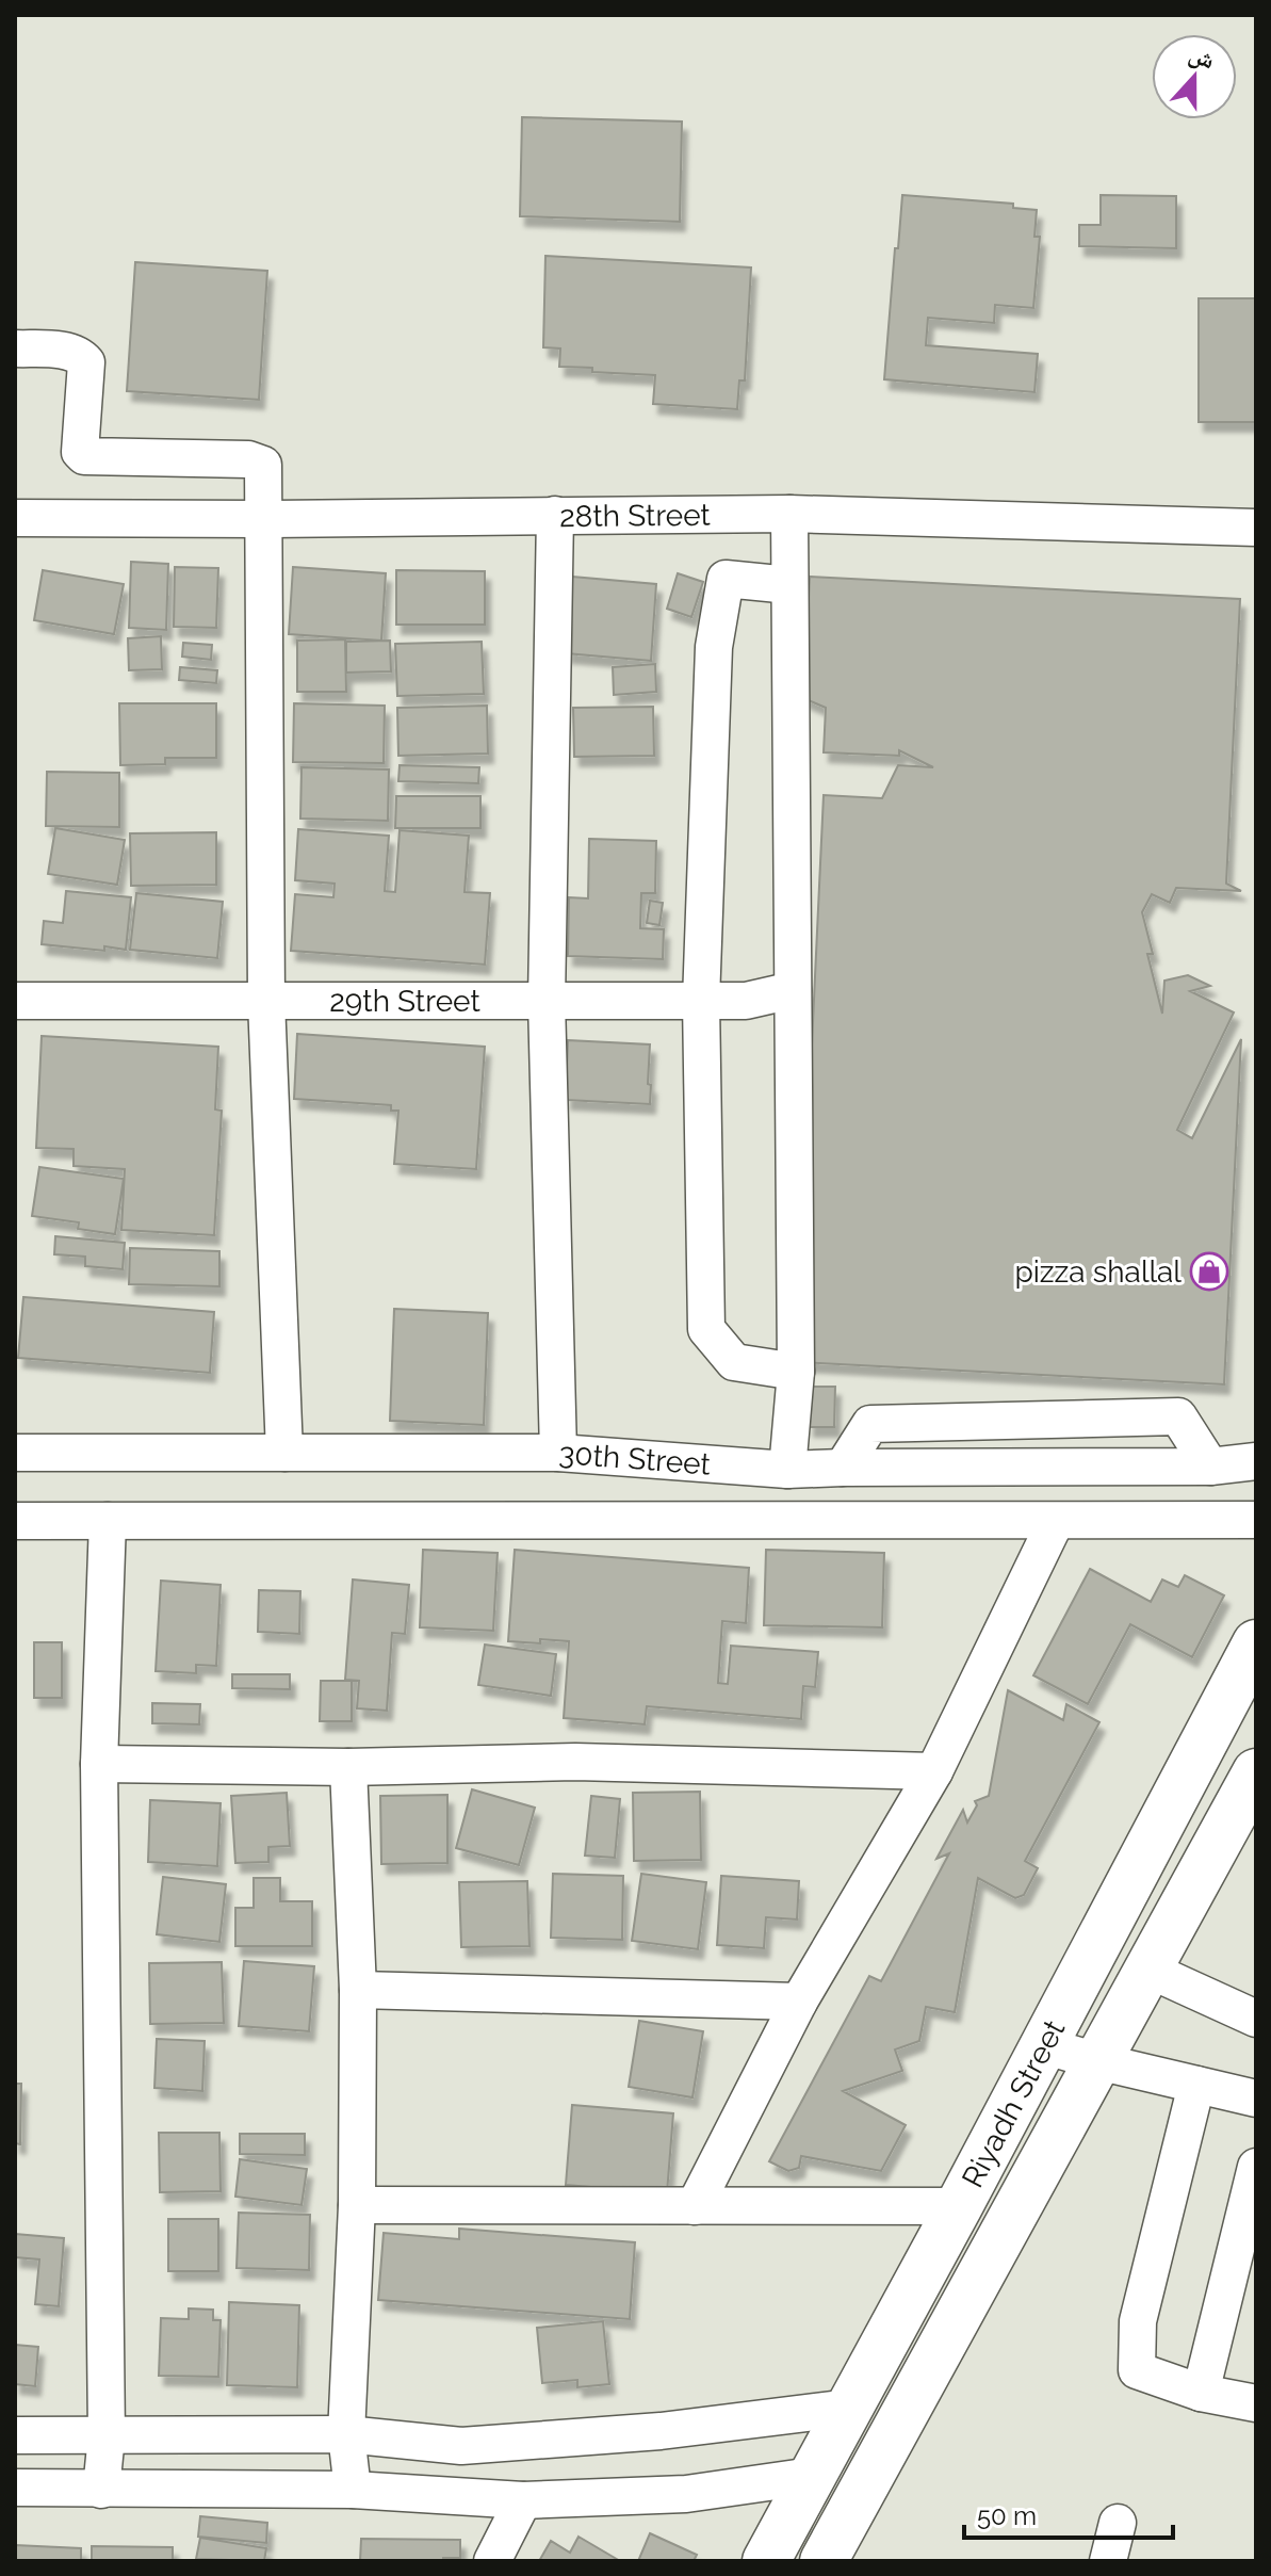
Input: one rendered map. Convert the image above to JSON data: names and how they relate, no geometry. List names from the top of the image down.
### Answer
{
  "streets": {
    "main road": ["Riyadh Street"],
    "street": ["28th Street", "29th Street", "30th Street"]
  },
  "places": {
    "shop": ["pizza shallal"]
  },
  "scale_bar": "50 m",
  "north": "top"
}
